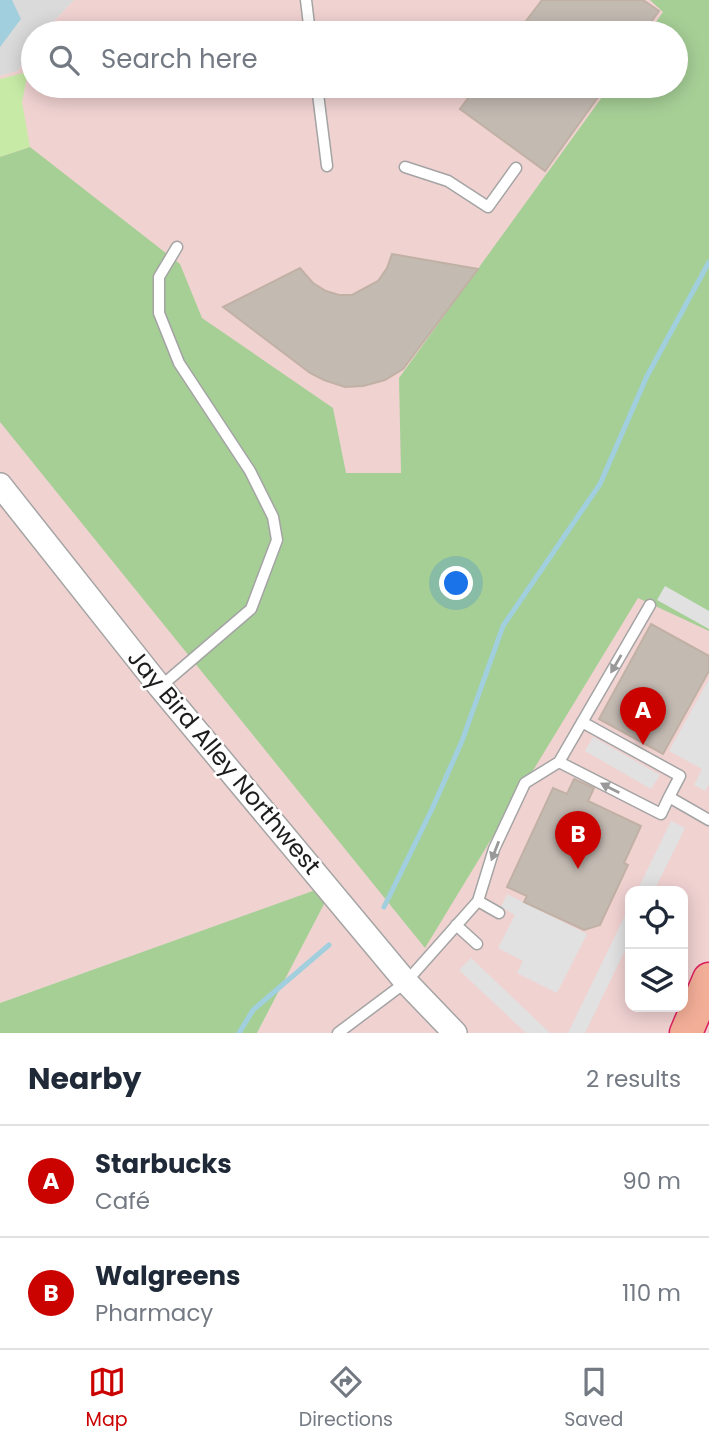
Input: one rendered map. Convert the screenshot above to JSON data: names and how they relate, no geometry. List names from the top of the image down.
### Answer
{
  "streets": {
    "street": ["Jay Bird Alley Northwest"]
  },
  "page": {
    "search": "Search here",
    "pins": ["A", "B"],
    "heading": ["Nearby", "2 results"],
    "list": [
      {
        "mark": "A",
        "name": "Starbucks",
        "note": "Café",
        "value": "90 m"
      },
      {
        "mark": "B",
        "name": "Walgreens",
        "note": "Pharmacy",
        "value": "110 m"
      }
    ],
    "nav": ["Map", "Directions", "Saved"]
  }
}
